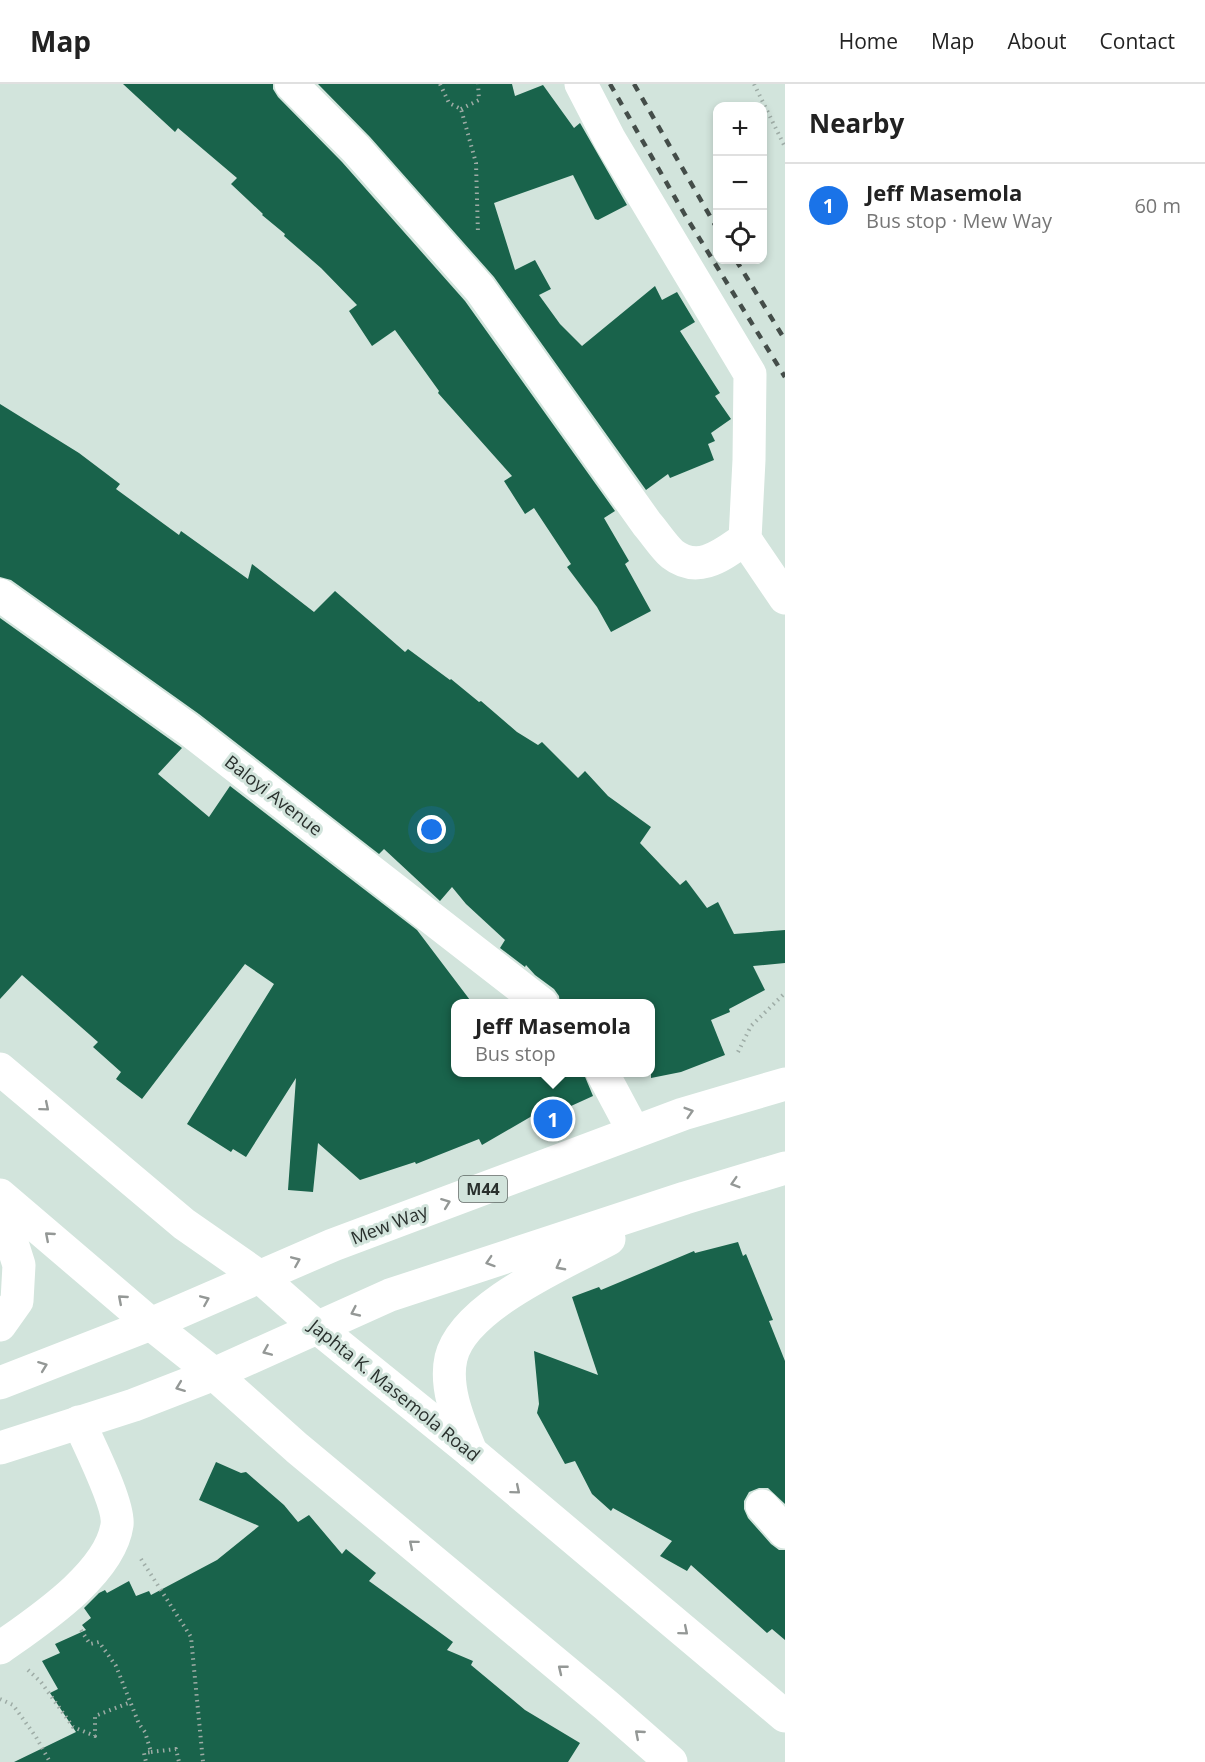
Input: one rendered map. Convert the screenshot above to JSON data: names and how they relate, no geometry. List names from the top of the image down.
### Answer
{
  "streets": {
    "main road": [
      "Baloyi Avenue",
      "M44",
      "Mew Way",
      "Japhta K. Masemola Road"
    ]
  },
  "crossings": [
    ["Mew Way", "Japhta K. Masemola Road"]
  ],
  "page": {
    "header": "Map",
    "nav": [
      "Home",
      "Map",
      "About",
      "Contact"
    ],
    "heading": "Nearby",
    "map_buttons": ["+", "−"],
    "list": [
      {
        "mark": "1",
        "name": "Jeff Masemola",
        "note": "Bus stop · Mew Way",
        "value": "60 m"
      }
    ],
    "popup": ["Jeff Masemola", "Bus stop"],
    "pins": "1"
  }
}
